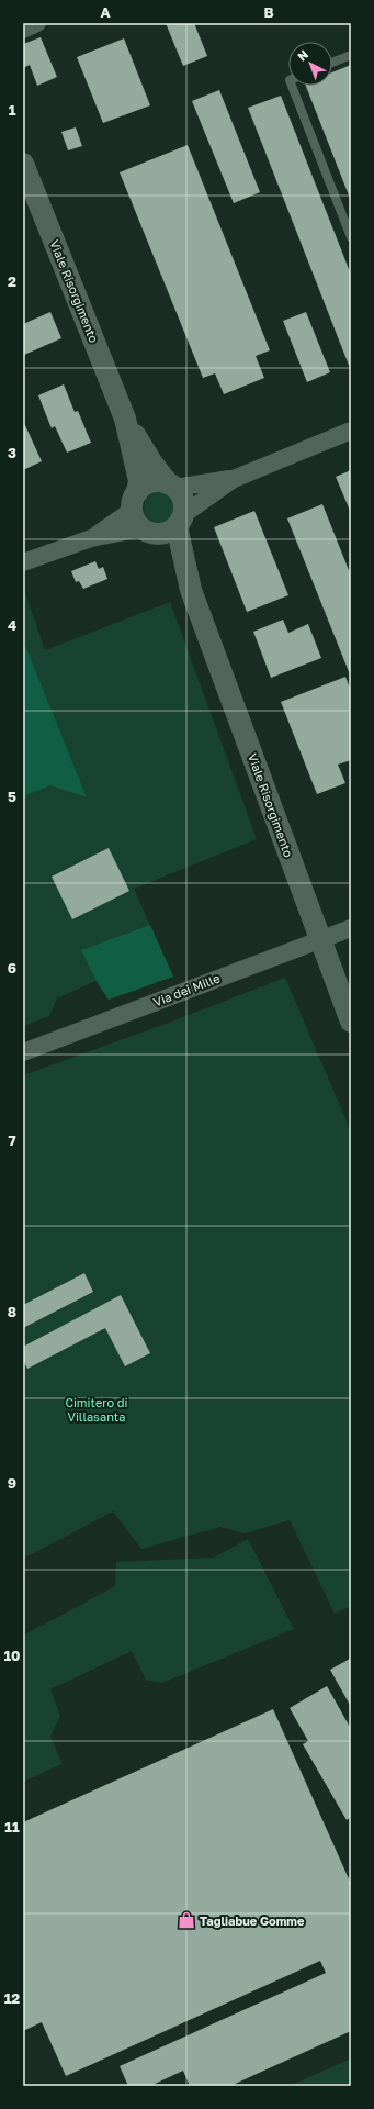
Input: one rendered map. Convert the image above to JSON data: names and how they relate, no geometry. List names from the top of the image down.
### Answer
{
  "streets": {
    "street": ["Viale Risorgimento", "Via dei Mille"]
  },
  "crossings": [
    ["Viale Risorgimento", "Via dei Mille"]
  ],
  "parks": ["Cimitero di Villasanta"],
  "places": {
    "shop": ["Tagliabue Gomme"]
  },
  "north": "top left",
  "grid": {
    "columns": ["A", "B"],
    "rows": [
      "1",
      "2",
      "3",
      "4",
      "5",
      "6",
      "7",
      "8",
      "9",
      "10",
      "11",
      "12"
    ]
  }
}
